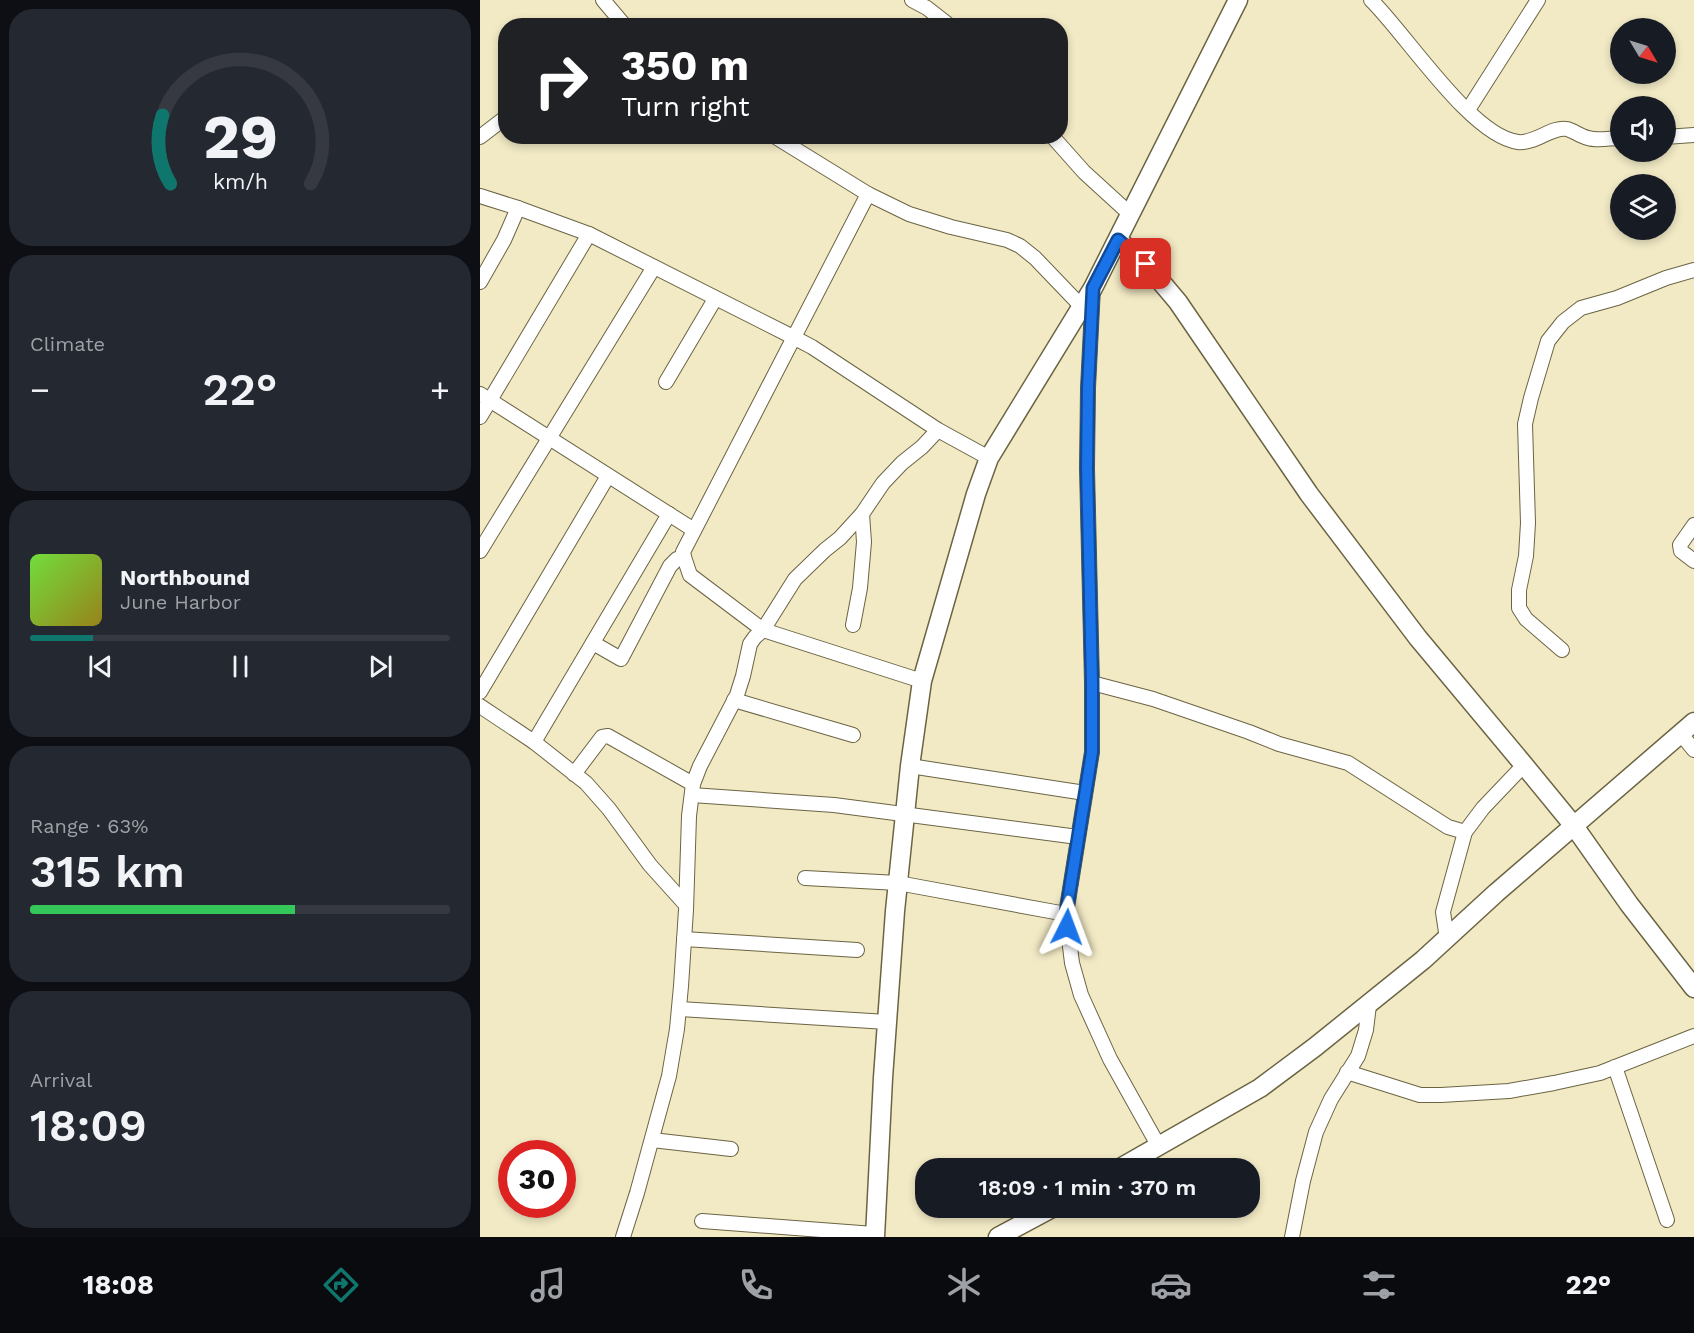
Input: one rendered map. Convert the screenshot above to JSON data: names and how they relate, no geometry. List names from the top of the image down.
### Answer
{
  "north": "bottom right",
  "page": {
    "turn": ["350 m", "Turn right"],
    "tile": [
      "Climate",
      ["Range · 63%", "315 km"],
      ["Arrival", "18:09"]
    ],
    "heat": ["−", "22°", "+"],
    "song": ["Northbound", "June Harbor"],
    "limit": "30",
    "trip": "18:09 · 1 min · 370 m",
    "tabs": ["18:08", "22°"],
    "gauge": ["29", "km/h"]
  }
}
